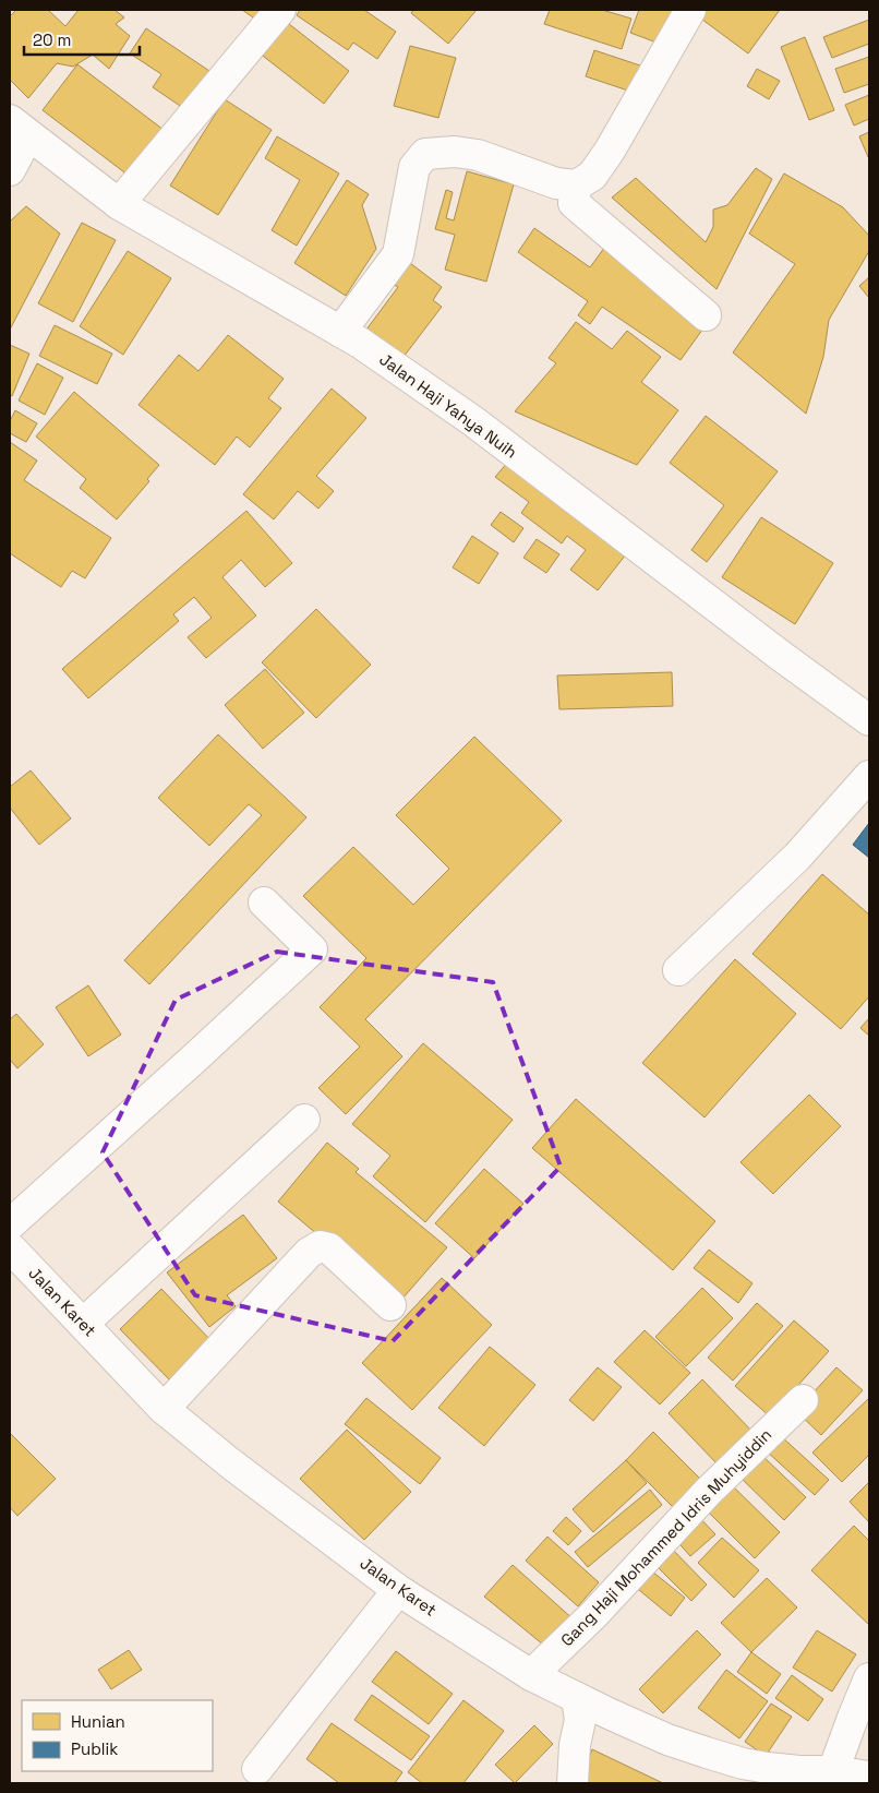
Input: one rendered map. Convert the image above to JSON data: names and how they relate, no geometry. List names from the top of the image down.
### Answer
{
  "streets": {
    "street": ["Jalan Haji Yahya Nuih", "Jalan Karet", "Gang Haji Mohammed Idris Muhyiddin"]
  },
  "crossings": [
    ["Jalan Karet", "Gang Haji Mohammed Idris Muhyiddin"]
  ],
  "legend": ["Hunian", "Publik"],
  "scale_bar": "20 m"
}
